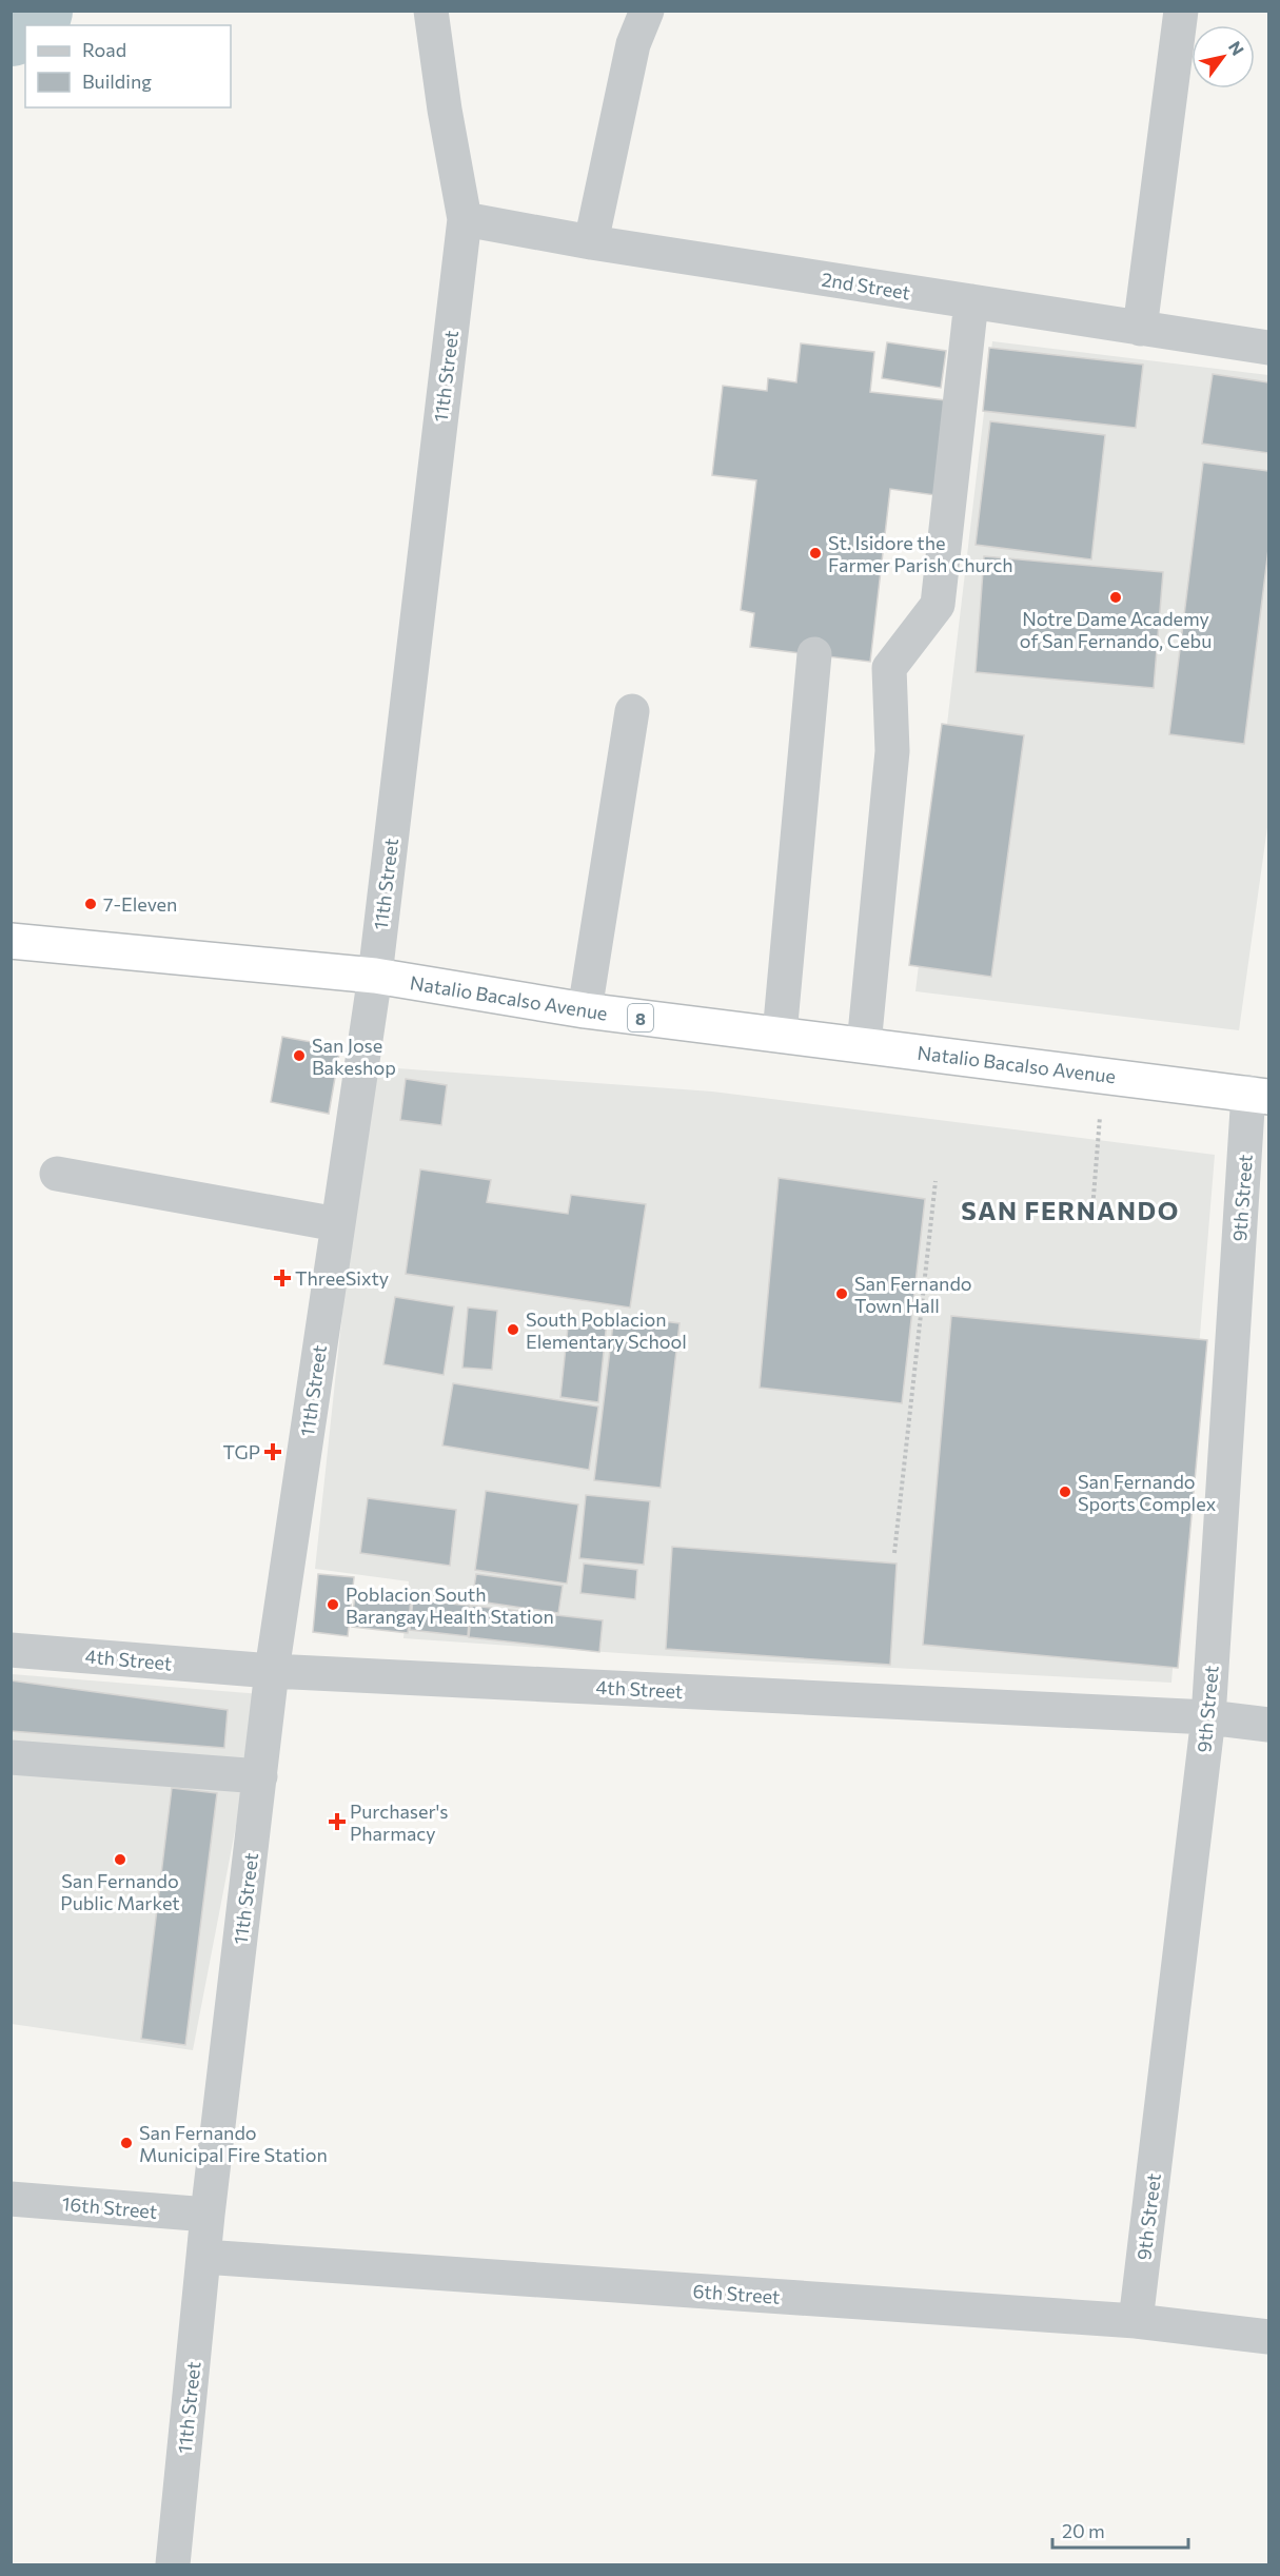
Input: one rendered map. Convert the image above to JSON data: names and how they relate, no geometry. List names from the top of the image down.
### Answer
{
  "streets": {
    "highway": ["Natalio Bacalso Avenue", "8"],
    "street": [
      "2nd Street",
      "11th Street",
      "9th Street",
      "4th Street",
      "16th Street",
      "6th Street"
    ]
  },
  "crossings": [
    ["2nd Street", "11th Street"],
    ["11th Street", "Natalio Bacalso Avenue"],
    ["11th Street", "4th Street"],
    ["11th Street", "16th Street"],
    ["11th Street", "6th Street"],
    ["Natalio Bacalso Avenue", "9th Street"],
    ["9th Street", "4th Street"],
    ["9th Street", "6th Street"]
  ],
  "districts": ["SAN FERNANDO"],
  "places": {
    "other": [
      "St. Isidore the Farmer Parish Church",
      "Notre Dame Academy of San Fernando, Cebu",
      "7-Eleven",
      "San Jose Bakeshop",
      "San Fernando Town Hall",
      "South Poblacion Elementary School",
      "San Fernando Sports Complex",
      "Poblacion South Barangay Health Station",
      "San Fernando Public Market",
      "San Fernando Municipal Fire Station"
    ],
    "health": ["ThreeSixty", "TGP", "Purchaser's Pharmacy"]
  },
  "legend": ["Road", "Building"],
  "scale_bar": "20 m",
  "north": "top right"
}
